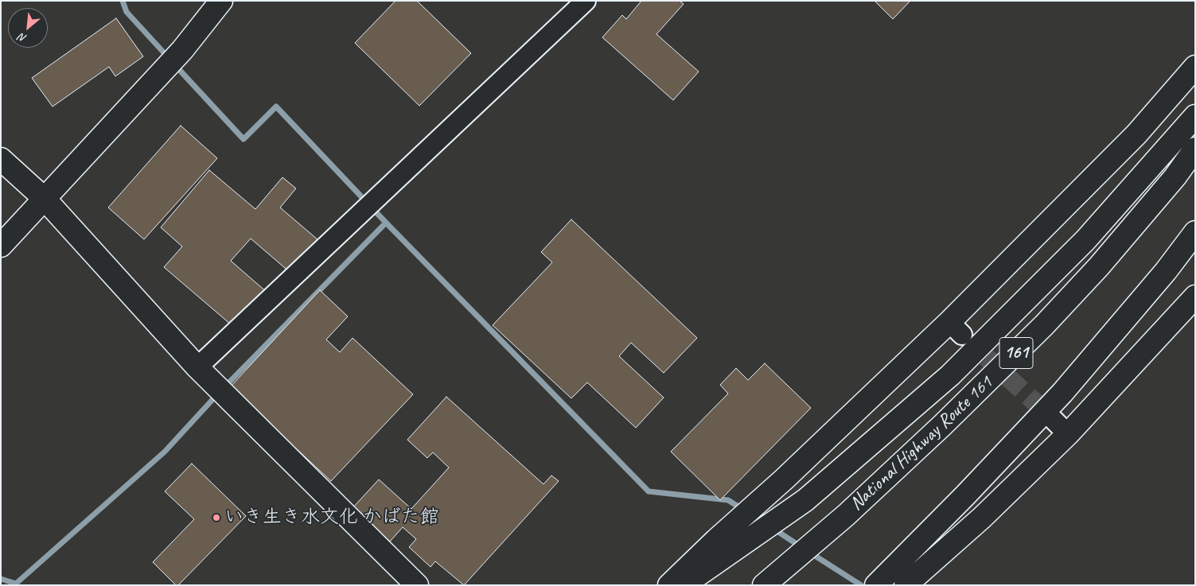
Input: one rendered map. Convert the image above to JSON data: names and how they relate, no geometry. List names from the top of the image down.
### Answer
{
  "streets": {
    "main road": ["161", "National Highway Route 161"]
  },
  "places": ["いき生き水文化 かばた館"],
  "north": "bottom left"
}
